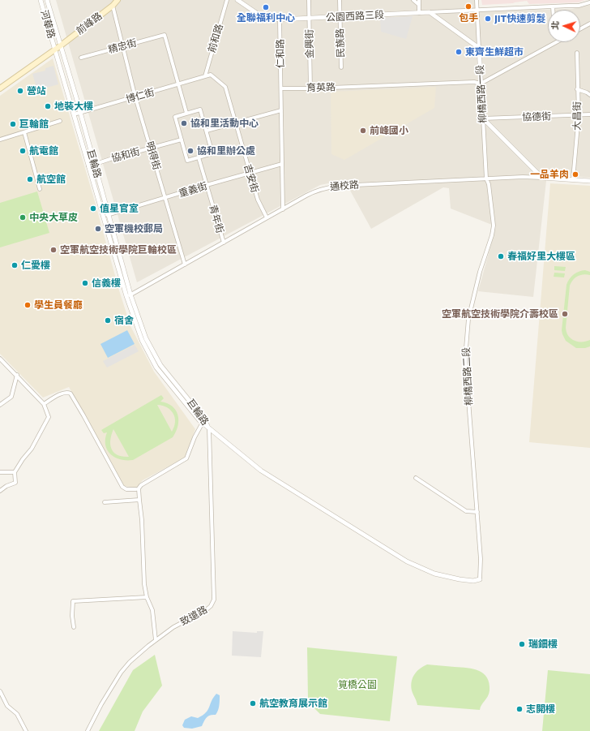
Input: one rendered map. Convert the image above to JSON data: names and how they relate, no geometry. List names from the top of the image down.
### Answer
{
  "streets": {
    "main road": ["前峰路"],
    "street": [
      "公園西路三段",
      "河華路",
      "前和路",
      "民族路",
      "金興街",
      "精忠街",
      "仁和路",
      "育英路",
      "柳橋西路一段",
      "博仁街",
      "大昌街",
      "協德街",
      "協和街",
      "明得街",
      "巨輪路",
      "吉安街",
      "通校路",
      "重義街",
      "青年街",
      "柳橋西路二段",
      "致遠路"
    ]
  },
  "crossings": [
    ["公園西路三段", "民族路"],
    ["公園西路三段", "金興街"],
    ["公園西路三段", "仁和路"],
    ["公園西路三段", "柳橋西路一段"],
    ["前峰路", "河華路"],
    ["前峰路", "明得街"],
    ["前峰路", "巨輪路"],
    ["河華路", "巨輪路"],
    ["前和路", "博仁街"],
    ["前和路", "吉安街"],
    ["金興街", "育英路"],
    ["精忠街", "博仁街"],
    ["精忠街", "明得街"],
    ["仁和路", "育英路"],
    ["育英路", "柳橋西路一段"],
    ["柳橋西路一段", "協德街"],
    ["柳橋西路一段", "通校路"],
    ["柳橋西路一段", "柳橋西路二段"],
    ["博仁街", "明得街"],
    ["博仁街", "巨輪路"],
    ["博仁街", "吉安街"],
    ["大昌街", "協德街"],
    ["大昌街", "通校路"],
    ["協和街", "明得街"],
    ["協和街", "巨輪路"],
    ["明得街", "通校路"],
    ["明得街", "重義街"],
    ["巨輪路", "通校路"],
    ["巨輪路", "重義街"],
    ["巨輪路", "致遠路"],
    ["吉安街", "通校路"],
    ["吉安街", "重義街"],
    ["通校路", "青年街"],
    ["通校路", "柳橋西路二段"],
    ["重義街", "青年街"]
  ],
  "parks": ["筧橋公園"],
  "places": [
    "包手",
    "全聯福利中心",
    "JIT快速剪髮",
    "東齊生鮮超市",
    "營站",
    "地裝大樓",
    "協和里活動中心",
    "巨輪館",
    "前峰國小",
    "航電館",
    "協和里辦公處",
    "一品羊肉",
    "航空館",
    "值星官室",
    "中央大草皮",
    "空軍機校郵局",
    "空軍航空技術學院巨輪校區",
    "春福好里大樓區",
    "仁愛樓",
    "信義樓",
    "學生員餐廳",
    "空軍航空技術學院介壽校區",
    "宿舍",
    "瑞鈿樓",
    "航空教育展示館",
    "志開樓"
  ],
  "north": "left"
}
